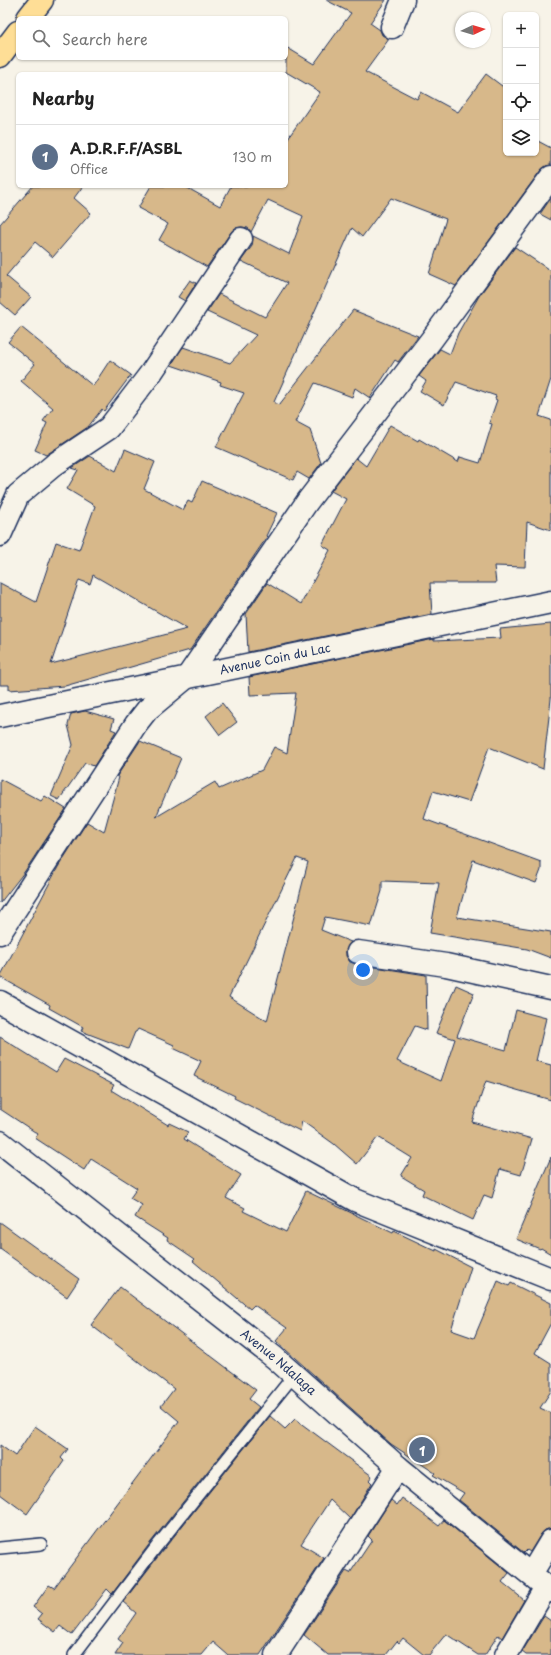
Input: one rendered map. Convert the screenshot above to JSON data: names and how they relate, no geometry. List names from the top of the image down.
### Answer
{
  "streets": {
    "street": ["Avenue Coin du Lac", "Avenue Ndalaga"]
  },
  "north": "right",
  "page": {
    "map_buttons": ["+", "−"],
    "search": "Search here",
    "heading": "Nearby",
    "list": [
      {
        "mark": "1",
        "name": "A.D.R.F.F/ASBL",
        "note": "Office",
        "value": "130 m"
      }
    ],
    "pins": "1"
  }
}
